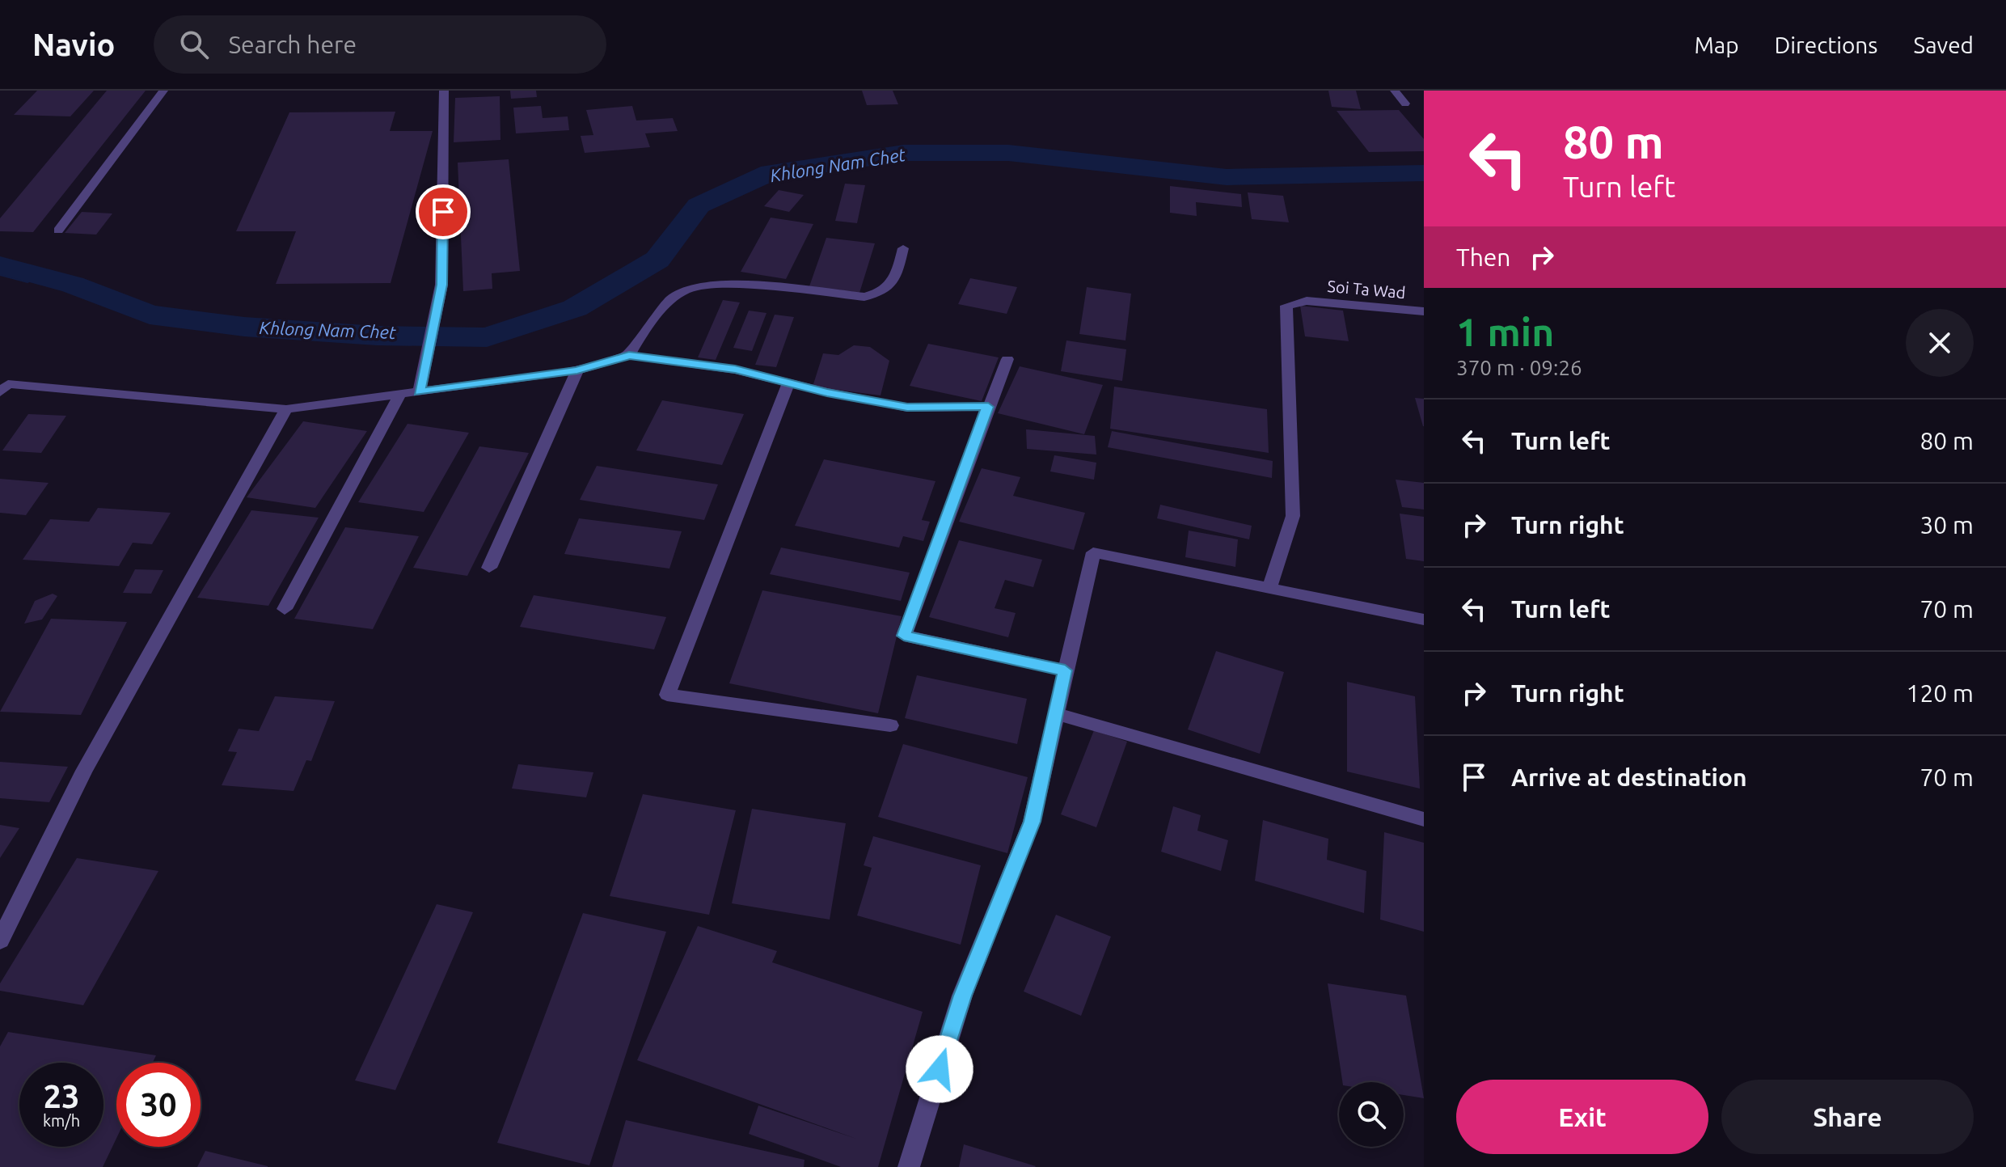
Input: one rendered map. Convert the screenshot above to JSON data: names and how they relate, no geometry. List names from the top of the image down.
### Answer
{
  "streets": {
    "street": ["Soi Ta Wad"]
  },
  "water": ["Khlong Nam Chet"],
  "page": {
    "header": "Navio",
    "search": "Search here",
    "nav": ["Map", "Directions", "Saved"],
    "turn": ["80 m", "Turn left"],
    "then": "Then",
    "heading": ["1 min", "370 m · 09:26"],
    "list": [
      {
        "name": "Turn left",
        "value": "80 m"
      },
      {
        "name": "Turn right",
        "value": "30 m"
      },
      {
        "name": "Turn left",
        "value": "70 m"
      },
      {
        "name": "Turn right",
        "value": "120 m"
      },
      {
        "name": "Arrive at destination",
        "value": "70 m"
      }
    ],
    "speed": "23 km/h",
    "limit": "30",
    "buttons": ["Exit", "Share"]
  }
}
